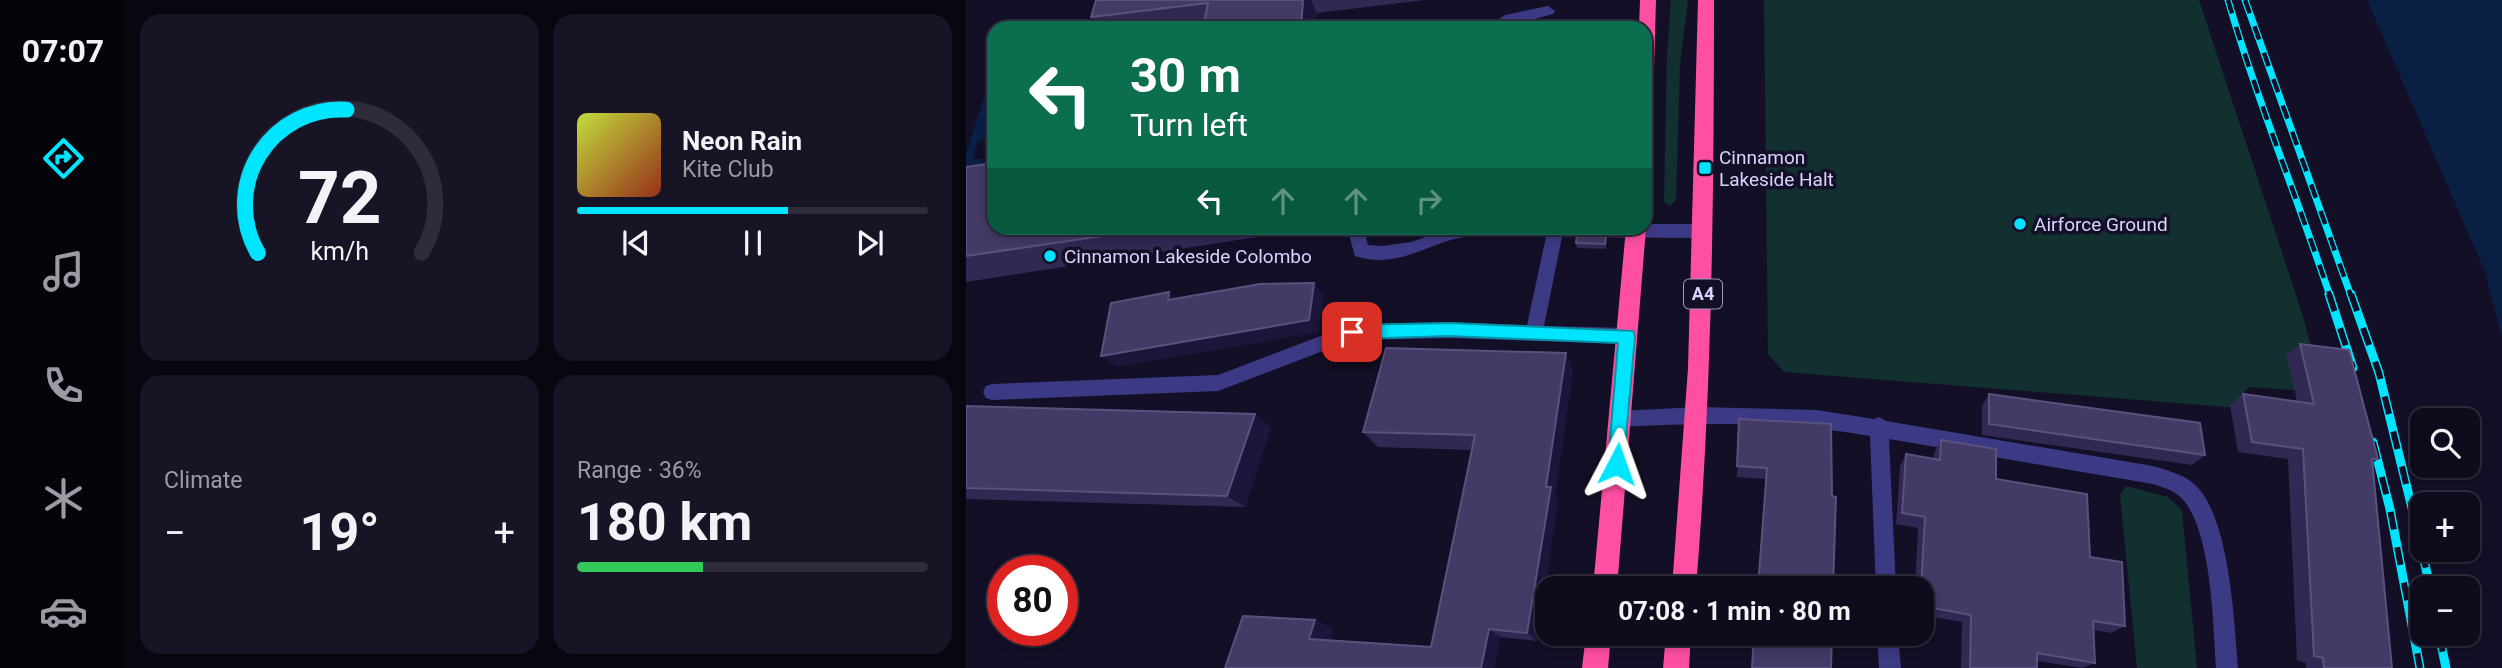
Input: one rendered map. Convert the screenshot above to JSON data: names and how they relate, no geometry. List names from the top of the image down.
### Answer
{
  "streets": {
    "highway": ["A4"]
  },
  "places": {
    "transit": ["Cinnamon Lakeside Halt"],
    "other": ["Airforce Ground", "Cinnamon Lakeside Colombo"]
  },
  "page": {
    "tabs": "07:07",
    "turn": ["30 m", "Turn left"],
    "song": ["Neon Rain", "Kite Club"],
    "tile": [
      "Climate",
      ["Range · 36%", "180 km"]
    ],
    "map_buttons": ["+", "−"],
    "heat": ["−", "19°", "+"],
    "limit": "80",
    "trip": "07:08 · 1 min · 80 m",
    "gauge": ["72", "km/h"]
  }
}
